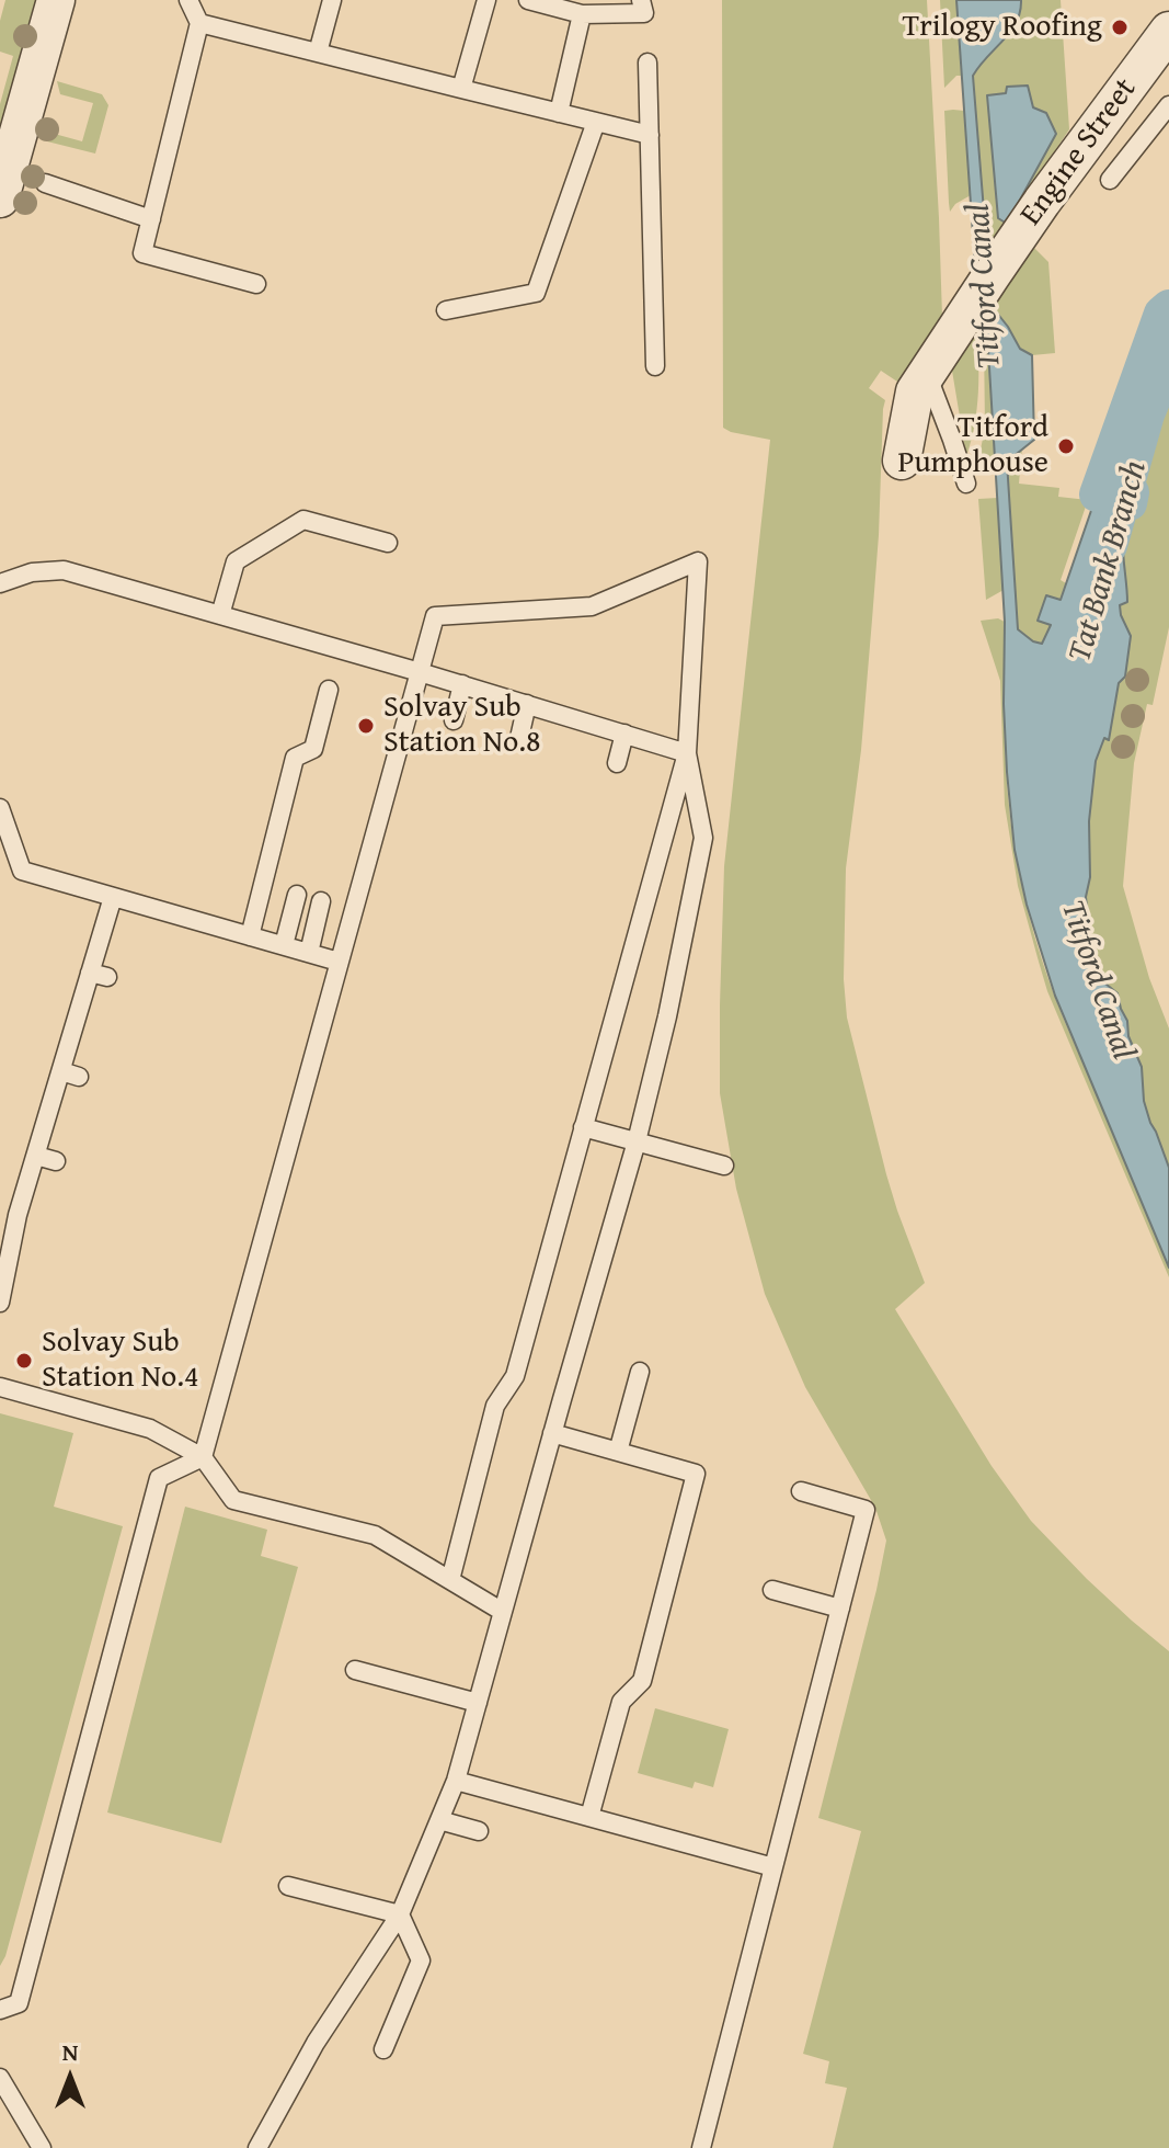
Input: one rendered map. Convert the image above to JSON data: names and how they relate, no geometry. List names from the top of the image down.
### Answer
{
  "streets": {
    "street": ["Engine Street"]
  },
  "water": ["Titford Canal", "Tat Bank Branch"],
  "places": [
    "Trilogy Roofing",
    "Titford Pumphouse",
    "Solvay Sub Station No.8",
    "Solvay Sub Station No.4"
  ],
  "north": "top"
}
